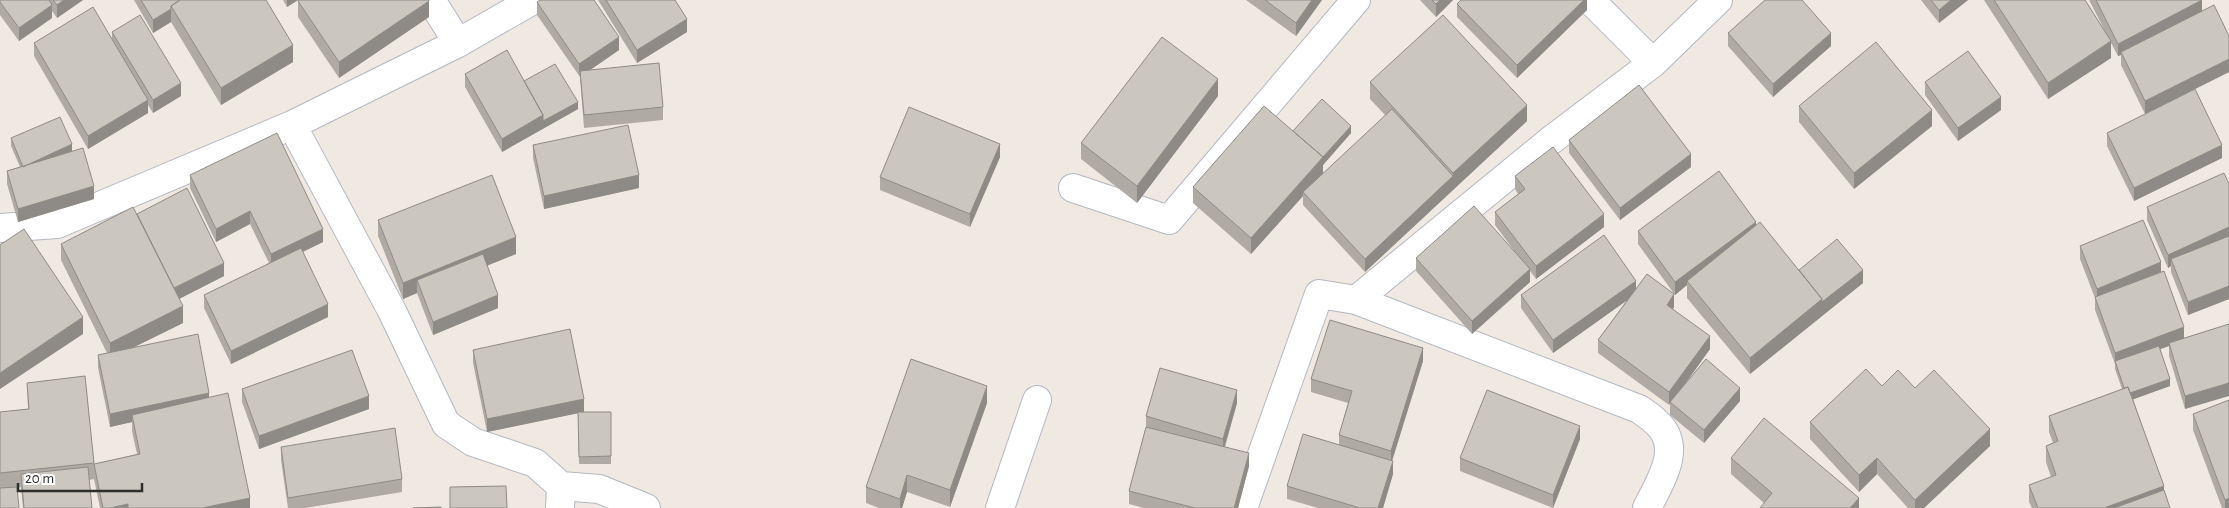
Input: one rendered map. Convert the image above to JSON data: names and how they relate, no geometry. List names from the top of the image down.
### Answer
{
  "scale_bar": "20 m"
}
